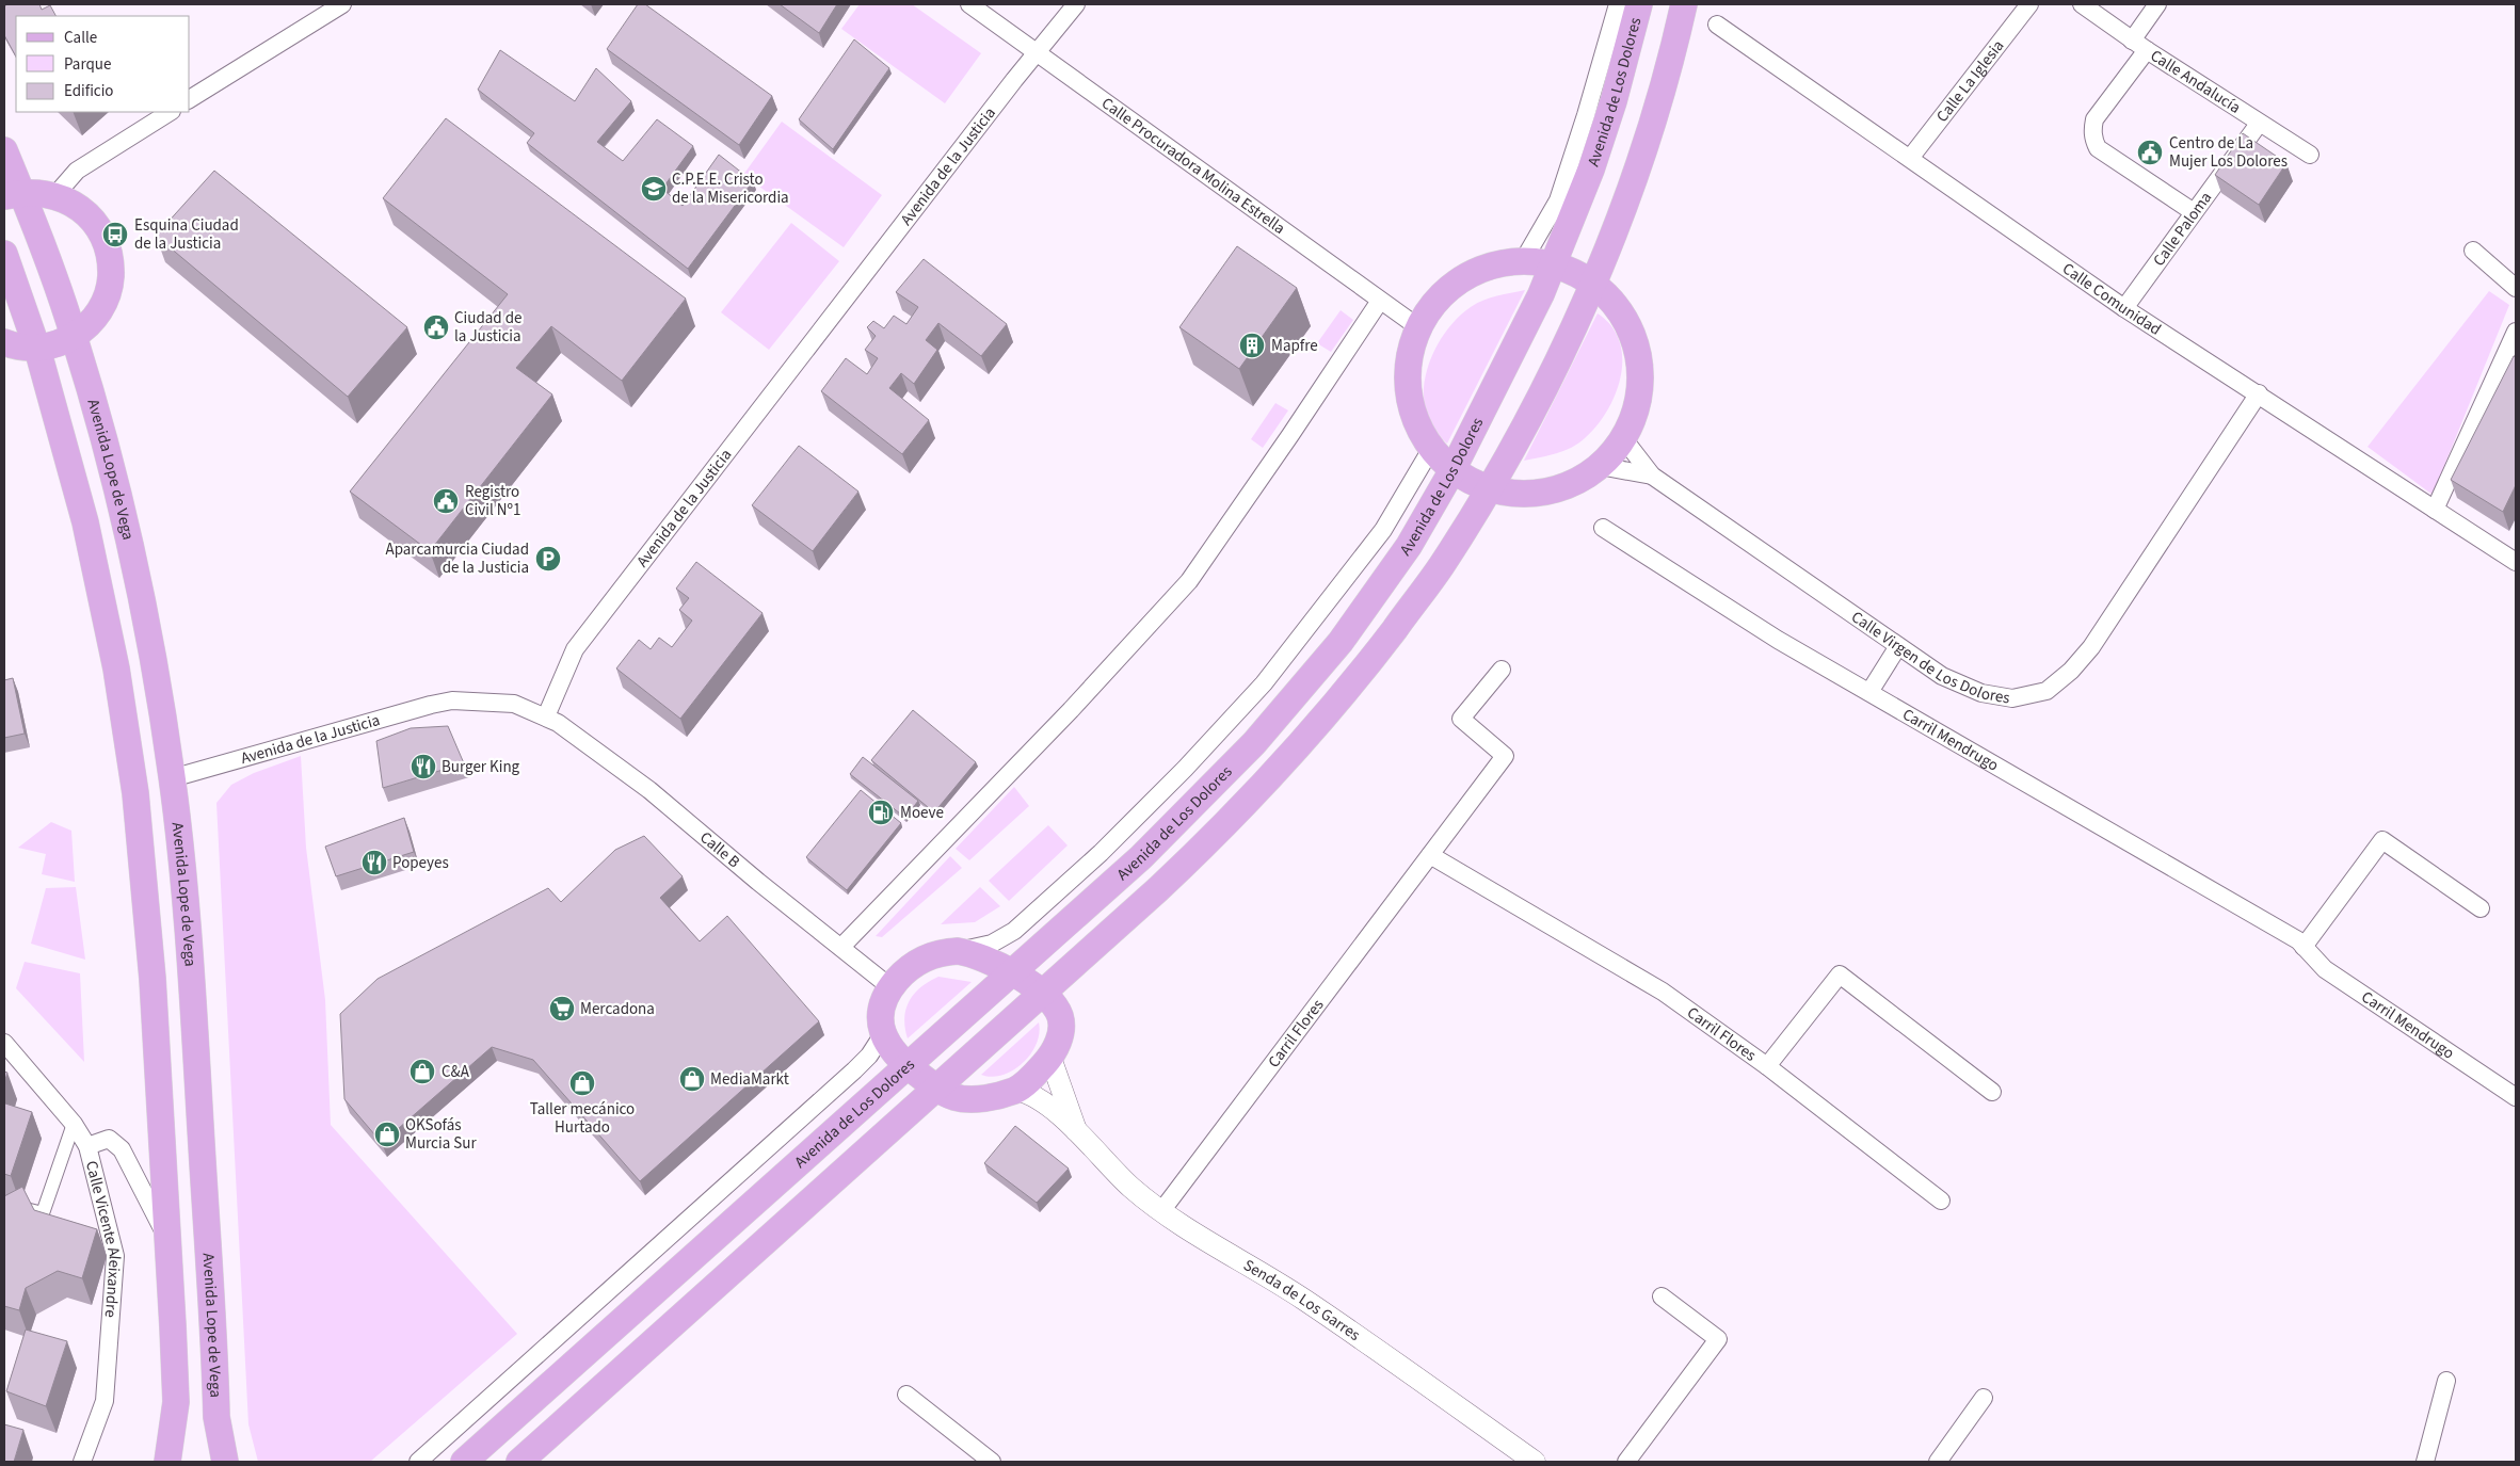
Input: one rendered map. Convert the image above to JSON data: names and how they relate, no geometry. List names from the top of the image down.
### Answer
{
  "streets": {
    "main road": ["Avenida de Los Dolores", "Avenida Lope de Vega"],
    "street": [
      "Calle La Iglesia",
      "Calle Andalucía",
      "Avenida de la Justicia",
      "Calle Procuradora Molina Estrella",
      "Calle Paloma",
      "Calle Comunidad",
      "Calle Virgen de Los Dolores",
      "Carril Mendrugo",
      "Calle B",
      "Carril Flores",
      "Calle Vicente Aleixandre",
      "Senda de Los Garres"
    ]
  },
  "crossings": [
    ["Calle La Iglesia", "Calle Comunidad"],
    ["Calle Andalucía", "Calle Paloma"],
    ["Avenida de la Justicia", "Calle Procuradora Molina Estrella"],
    ["Avenida de la Justicia", "Avenida Lope de Vega"],
    ["Avenida de la Justicia", "Calle B"],
    ["Calle Paloma", "Calle Comunidad"],
    ["Calle Comunidad", "Calle Virgen de Los Dolores"],
    ["Carril Flores", "Senda de Los Garres"]
  ],
  "places": {
    "public building": ["Centro de La Mujer Los Dolores", "Ciudad de la Justicia", "Registro Civil Nº1"],
    "school or university": ["C.P.E.E. Cristo de la Misericordia"],
    "bus stop": ["Esquina Ciudad de la Justicia"],
    "building": ["Mapfre"],
    "parking": ["Aparcamurcia Ciudad de la Justicia"],
    "restaurant": ["Burger King", "Popeyes"],
    "fuel station": ["Moeve"],
    "supermarket": ["Mercadona"],
    "shop": [
      "C&A",
      "MediaMarkt",
      "Taller mecánico Hurtado",
      "OKSofás Murcia Sur"
    ]
  },
  "legend": ["Calle", "Parque", "Edificio"]
}
